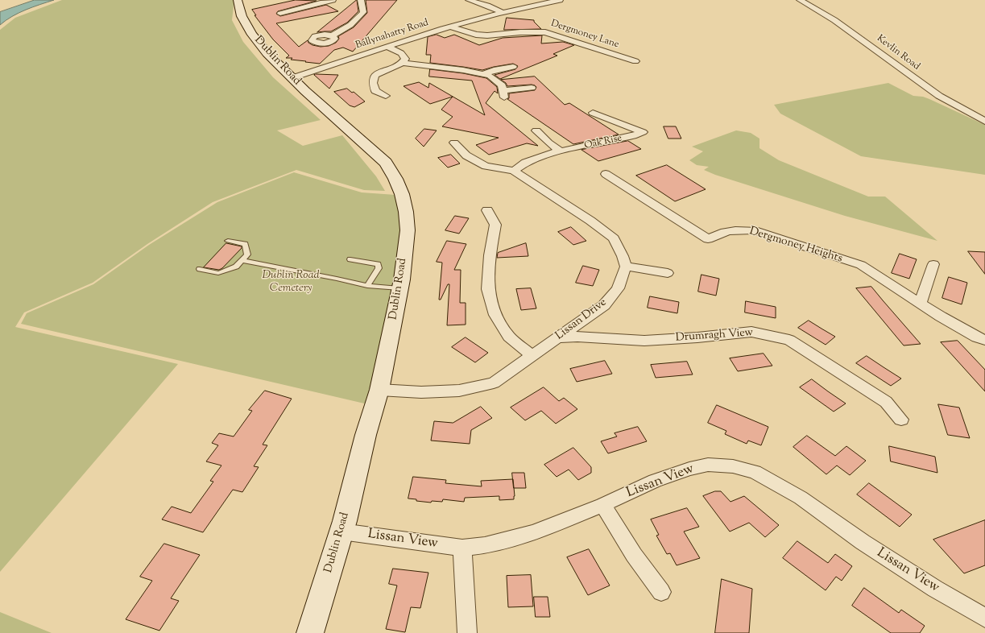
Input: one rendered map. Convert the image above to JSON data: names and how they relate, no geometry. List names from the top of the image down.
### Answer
{
  "streets": {
    "street": [
      "Ballynahatty Road",
      "Dergmoney Lane",
      "Kevlin Road",
      "Dublin Road",
      "Oak Rise",
      "Dergmoney Heights",
      "Lissan Drive",
      "Drumragh View",
      "Lissan View"
    ]
  },
  "crossings": [
    ["Ballynahatty Road", "Dergmoney Lane"],
    ["Ballynahatty Road", "Dublin Road"],
    ["Dublin Road", "Lissan Drive"],
    ["Dublin Road", "Lissan View"],
    ["Lissan Drive", "Drumragh View"]
  ],
  "parks": ["Dublin Road Cemetery"]
}
